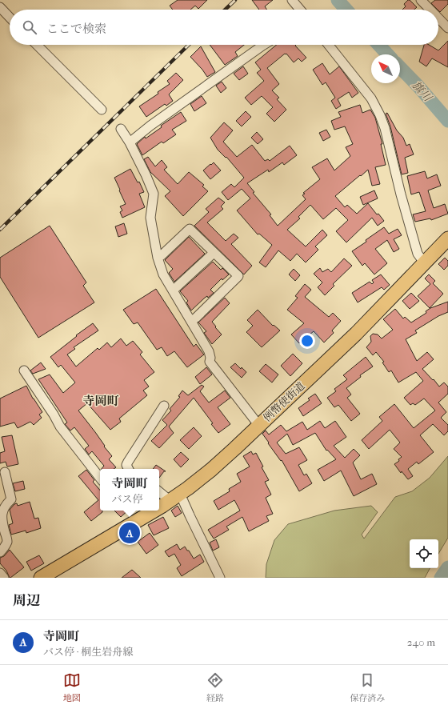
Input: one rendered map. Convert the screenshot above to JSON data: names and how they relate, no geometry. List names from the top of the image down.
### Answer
{
  "streets": {
    "main road": ["例幣使街道"]
  },
  "districts": ["寺岡町"],
  "water": ["旗川"],
  "north": "top left",
  "page": {
    "search": "ここで検索",
    "popup": ["寺岡町", "バス停"],
    "pins": "A",
    "heading": "周辺",
    "list": [
      {
        "mark": "A",
        "name": "寺岡町",
        "note": "バス停 · 桐生岩舟線",
        "value": "240 m"
      }
    ],
    "nav": ["地図", "経路", "保存済み"]
  }
}
